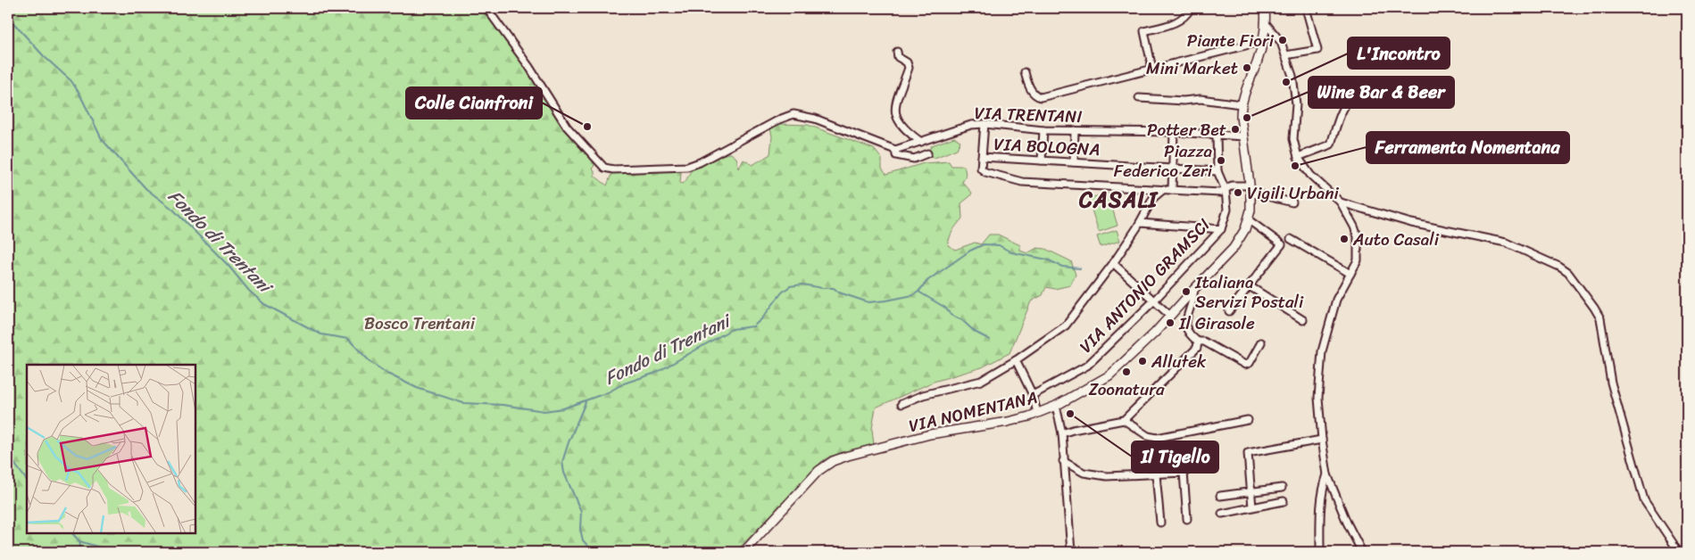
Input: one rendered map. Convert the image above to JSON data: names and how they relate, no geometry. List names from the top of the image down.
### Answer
{
  "streets": {
    "main road": ["VIA NOMENTANA"],
    "street": ["VIA TRENTANI", "VIA BOLOGNA", "VIA ANTONIO GRAMSCI"]
  },
  "crossings": [
    ["VIA TRENTANI", "VIA NOMENTANA"]
  ],
  "districts": ["CASALI"],
  "water": ["Fondo di Trentani"],
  "parks": ["Bosco Trentani"],
  "places": [
    "Piante Fiori",
    "Mini Market",
    "L'Incontro",
    "Wine Bar & Beer",
    "Colle Cianfroni",
    "Potter Bet",
    "Piazza Federico Zeri",
    "Ferramenta Nomentana",
    "Vigili Urbani",
    "Auto Casali",
    "Italiana Servizi Postali",
    "Il Girasole",
    "Allutek",
    "Zoonatura",
    "Il Tigello"
  ]
}
